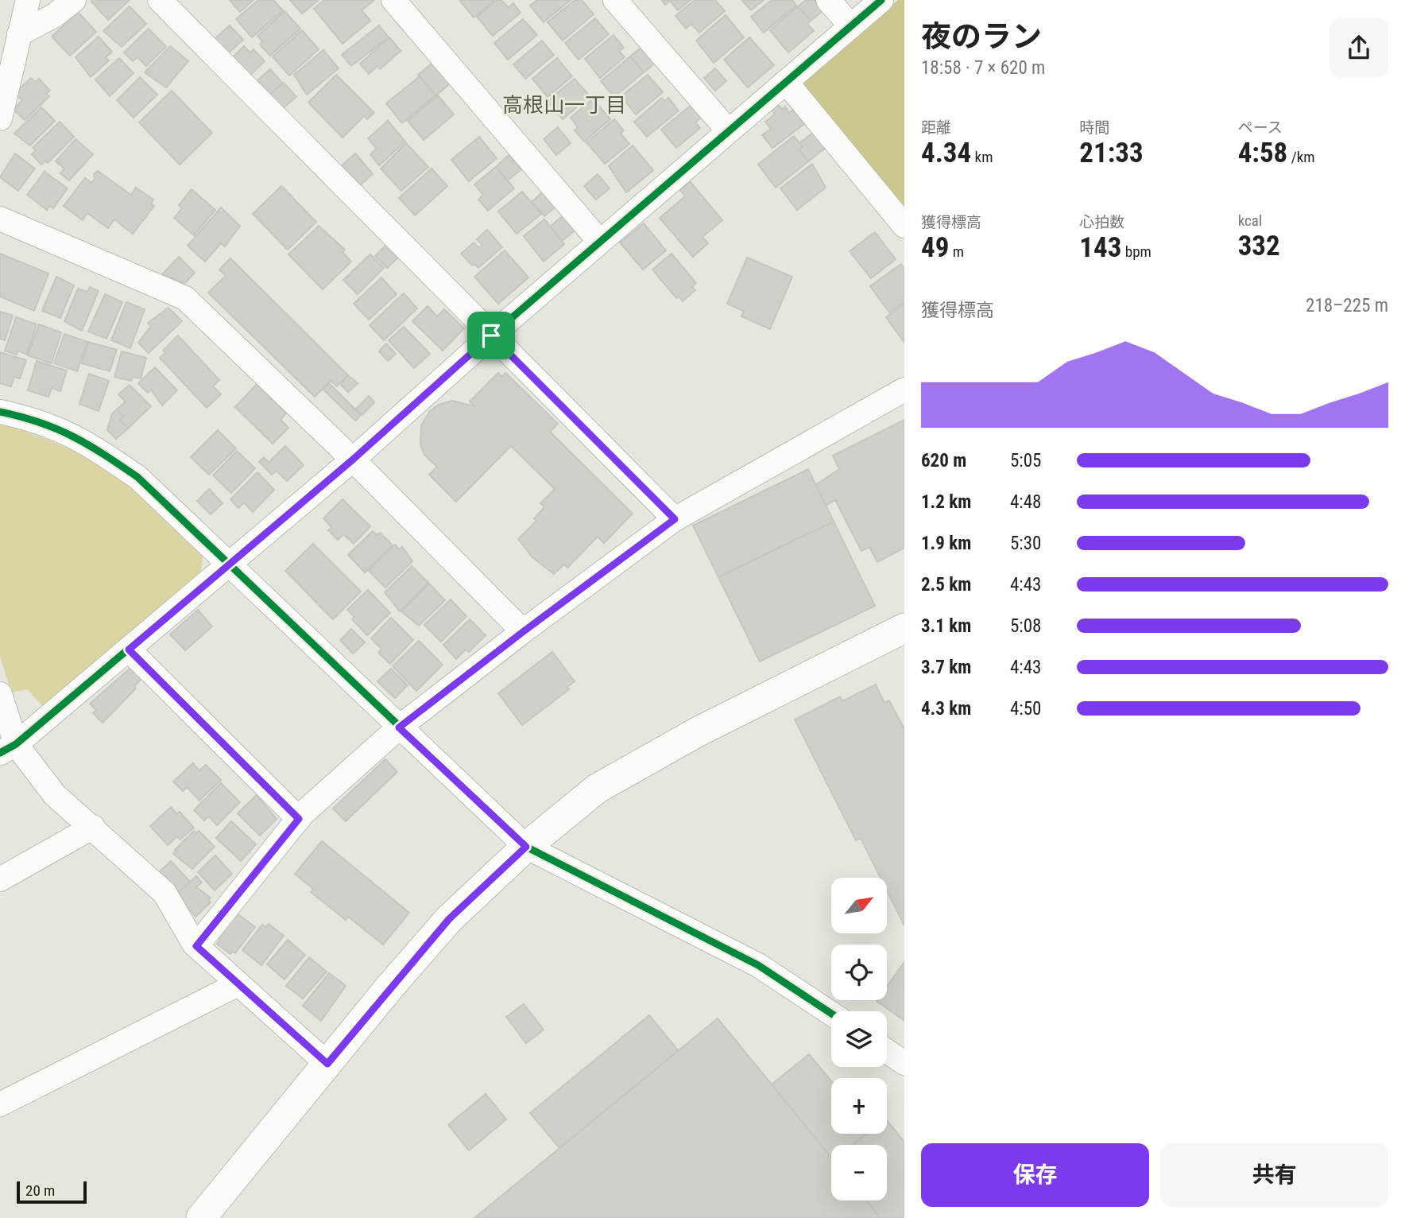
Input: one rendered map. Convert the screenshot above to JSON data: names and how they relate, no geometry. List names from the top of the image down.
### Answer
{
  "districts": ["高根山一丁目"],
  "scale_bar": "20 m",
  "north": "top right",
  "page": {
    "heading": ["夜のラン", "18:58 · 7 × 620 m"],
    "stats": [
      ["距離", "4.34 km"],
      ["時間", "21:33"],
      ["ペース", "4:58 /km"],
      ["獲得標高", "49 m"],
      ["心拍数", "143 bpm"],
      ["kcal", "332"]
    ],
    "chart": ["獲得標高", "218–225 m"],
    "list": [
      {
        "name": "620 m",
        "note": "5:05"
      },
      {
        "name": "1.2 km",
        "note": "4:48"
      },
      {
        "name": "1.9 km",
        "note": "5:30"
      },
      {
        "name": "2.5 km",
        "note": "4:43"
      },
      {
        "name": "3.1 km",
        "note": "5:08"
      },
      {
        "name": "3.7 km",
        "note": "4:43"
      },
      {
        "name": "4.3 km",
        "note": "4:50"
      }
    ],
    "map_buttons": ["+", "−"],
    "buttons": ["保存", "共有"],
    "scale": "20 m"
  }
}
